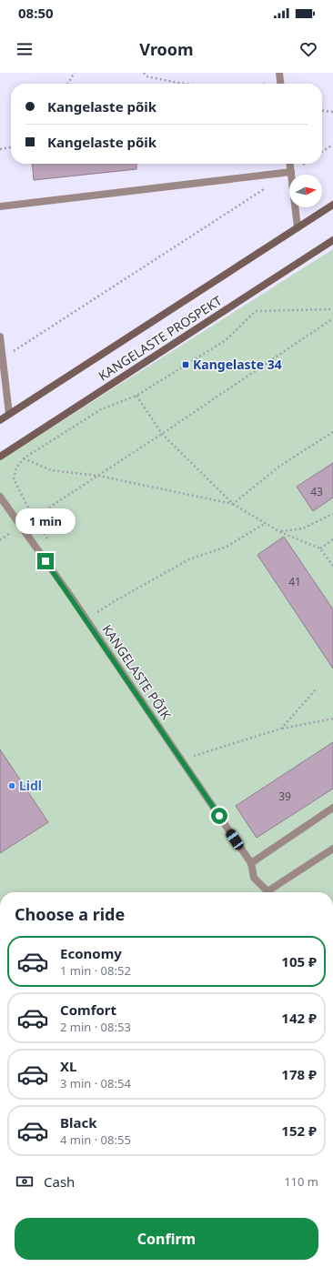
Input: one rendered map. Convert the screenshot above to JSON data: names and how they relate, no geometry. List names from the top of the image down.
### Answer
{
  "streets": {
    "main road": ["KANGELASTE PROSPEKT"],
    "street": ["KANGELASTE PÕIK"]
  },
  "places": {
    "transit": ["Kangelaste 34"],
    "other": ["Lidl"]
  },
  "house_numbers": ["43", "41", "39"],
  "north": "right",
  "page": {
    "status": "08:50",
    "header": "Vroom",
    "banner": ["Kangelaste põik", "Kangelaste põik"],
    "bubble": "1 min",
    "heading": "Choose a ride",
    "list": [
      {
        "name": "Economy",
        "note": "1 min · 08:52",
        "value": "105 ₽"
      },
      {
        "name": "Comfort",
        "note": "2 min · 08:53",
        "value": "142 ₽"
      },
      {
        "name": "XL",
        "note": "3 min · 08:54",
        "value": "178 ₽"
      },
      {
        "name": "Black",
        "note": "4 min · 08:55",
        "value": "152 ₽"
      }
    ],
    "pay": ["Cash", "110 m"],
    "buttons": "Confirm"
  }
}
